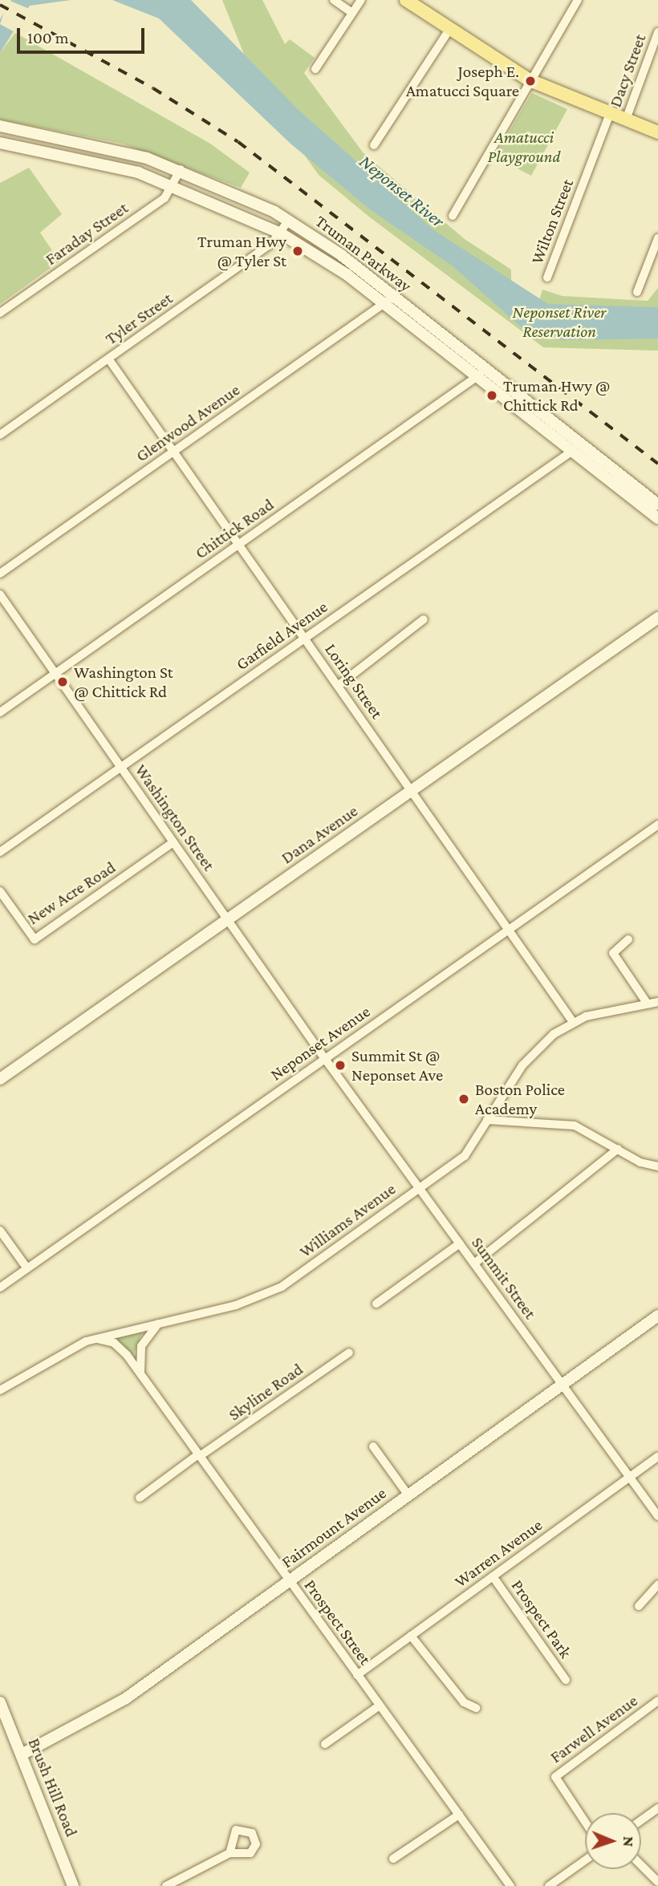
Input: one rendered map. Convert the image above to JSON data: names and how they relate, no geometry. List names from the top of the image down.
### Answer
{
  "streets": {
    "street": [
      "Dacy Street",
      "Wilton Street",
      "Faraday Street",
      "Truman Parkway",
      "Tyler Street",
      "Glenwood Avenue",
      "Chittick Road",
      "Garfield Avenue",
      "Loring Street",
      "Washington Street",
      "Dana Avenue",
      "New Acre Road",
      "Neponset Avenue",
      "Williams Avenue",
      "Summit Street",
      "Skyline Road",
      "Fairmount Avenue",
      "Warren Avenue",
      "Prospect Park",
      "Prospect Street",
      "Farwell Avenue",
      "Brush Hill Road"
    ]
  },
  "crossings": [
    ["Faraday Street", "Truman Parkway"],
    ["Truman Parkway", "Tyler Street"],
    ["Truman Parkway", "Glenwood Avenue"],
    ["Truman Parkway", "Chittick Road"],
    ["Truman Parkway", "Garfield Avenue"],
    ["Tyler Street", "Loring Street"],
    ["Glenwood Avenue", "Loring Street"],
    ["Chittick Road", "Loring Street"],
    ["Chittick Road", "Washington Street"],
    ["Garfield Avenue", "Loring Street"],
    ["Garfield Avenue", "Washington Street"],
    ["Loring Street", "Dana Avenue"],
    ["Loring Street", "Neponset Avenue"],
    ["Loring Street", "Williams Avenue"],
    ["Washington Street", "Dana Avenue"],
    ["Washington Street", "New Acre Road"],
    ["Washington Street", "Neponset Avenue"],
    ["Washington Street", "Summit Street"],
    ["Neponset Avenue", "Summit Street"],
    ["Williams Avenue", "Summit Street"],
    ["Williams Avenue", "Prospect Street"],
    ["Summit Street", "Fairmount Avenue"],
    ["Summit Street", "Warren Avenue"],
    ["Skyline Road", "Prospect Street"],
    ["Fairmount Avenue", "Prospect Street"],
    ["Fairmount Avenue", "Brush Hill Road"],
    ["Warren Avenue", "Prospect Park"],
    ["Warren Avenue", "Prospect Street"]
  ],
  "water": ["Neponset River"],
  "parks": ["Amatucci Playground", "Neponset River Reservation"],
  "places": [
    "Joseph E. Amatucci Square",
    "Truman Hwy @ Tyler St",
    "Truman Hwy @ Chittick Rd",
    "Washington St @ Chittick Rd",
    "Summit St @ Neponset Ave",
    "Boston Police Academy"
  ],
  "scale_bar": "100 m",
  "north": "right"
}
